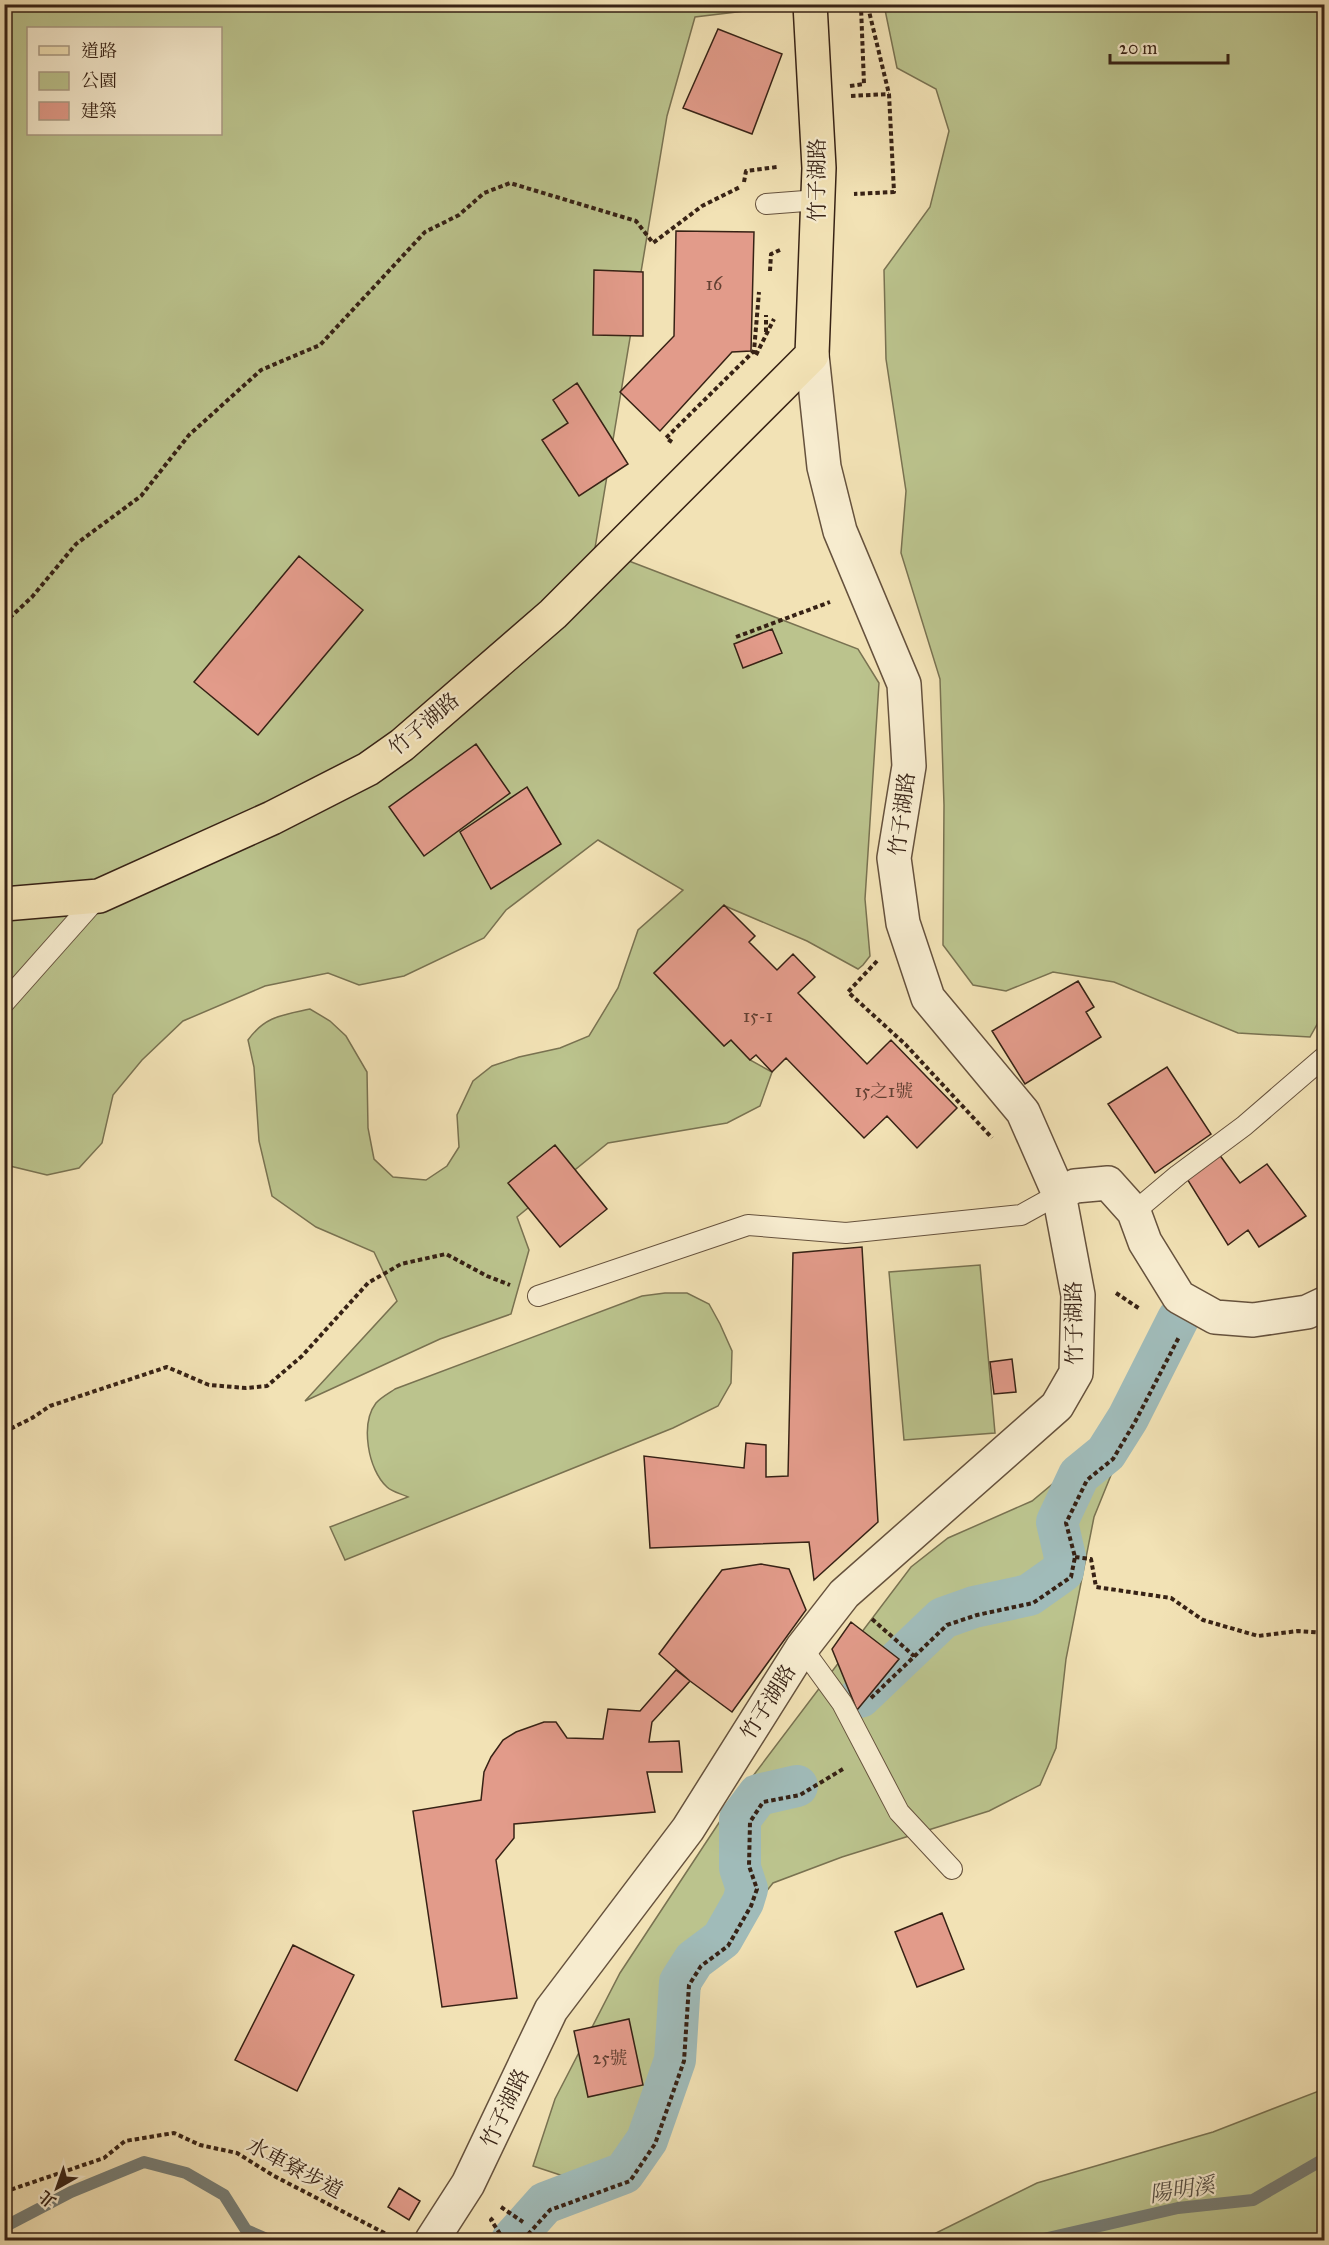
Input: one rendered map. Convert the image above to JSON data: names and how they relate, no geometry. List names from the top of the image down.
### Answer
{
  "streets": {
    "main road": ["竹子湖路"],
    "path": ["水車寮步道"]
  },
  "water": ["陽明溪"],
  "house_numbers": [
    "16",
    "15-1",
    "15之1號",
    "25號"
  ],
  "legend": ["道路", "公園", "建築"],
  "scale_bar": "20 m",
  "north": "bottom left"
}
